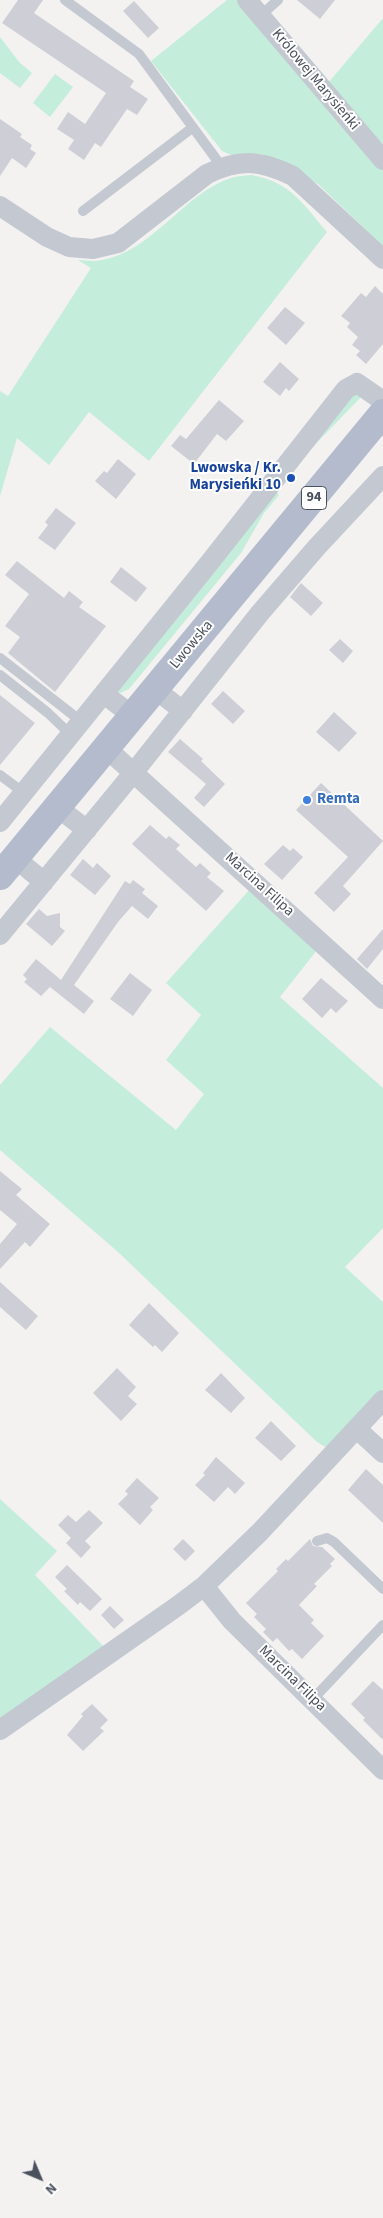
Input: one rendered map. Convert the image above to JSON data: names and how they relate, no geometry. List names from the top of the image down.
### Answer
{
  "streets": {
    "main road": ["94", "Lwowska"],
    "street": ["Królowej Marysieńki", "Marcina Filipa"]
  },
  "crossings": [
    ["Lwowska", "Marcina Filipa"]
  ],
  "places": ["Lwowska / Kr. Marysieńki 10", "Remta"],
  "north": "bottom right"
}
